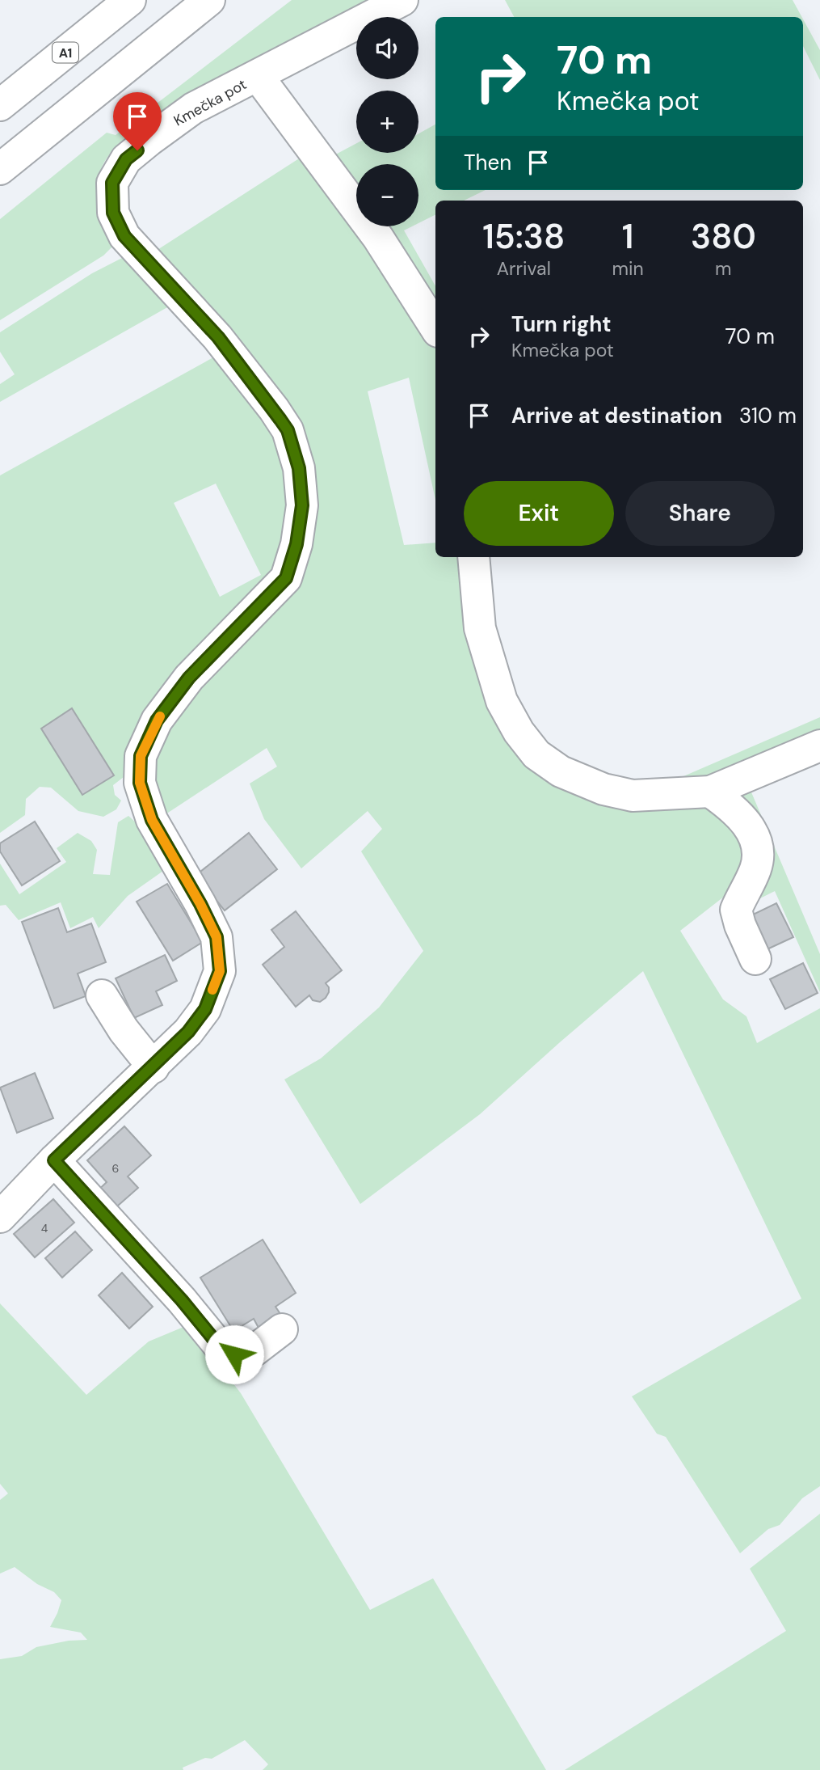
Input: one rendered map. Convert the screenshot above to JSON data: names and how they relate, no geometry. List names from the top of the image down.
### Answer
{
  "streets": {
    "main road": ["A1", "Kmečka pot"]
  },
  "house_numbers": ["6", "4"],
  "page": {
    "map_buttons": ["+", "−"],
    "turn": ["70 m", "Kmečka pot"],
    "then": "Then",
    "eta": [
      "15:38",
      "Arrival",
      "1",
      "min",
      "380",
      "m"
    ],
    "list": [
      {
        "name": "Turn right",
        "note": "Kmečka pot",
        "value": "70 m"
      },
      {
        "name": "Arrive at destination",
        "value": "310 m"
      }
    ],
    "buttons": ["Exit", "Share"]
  }
}
